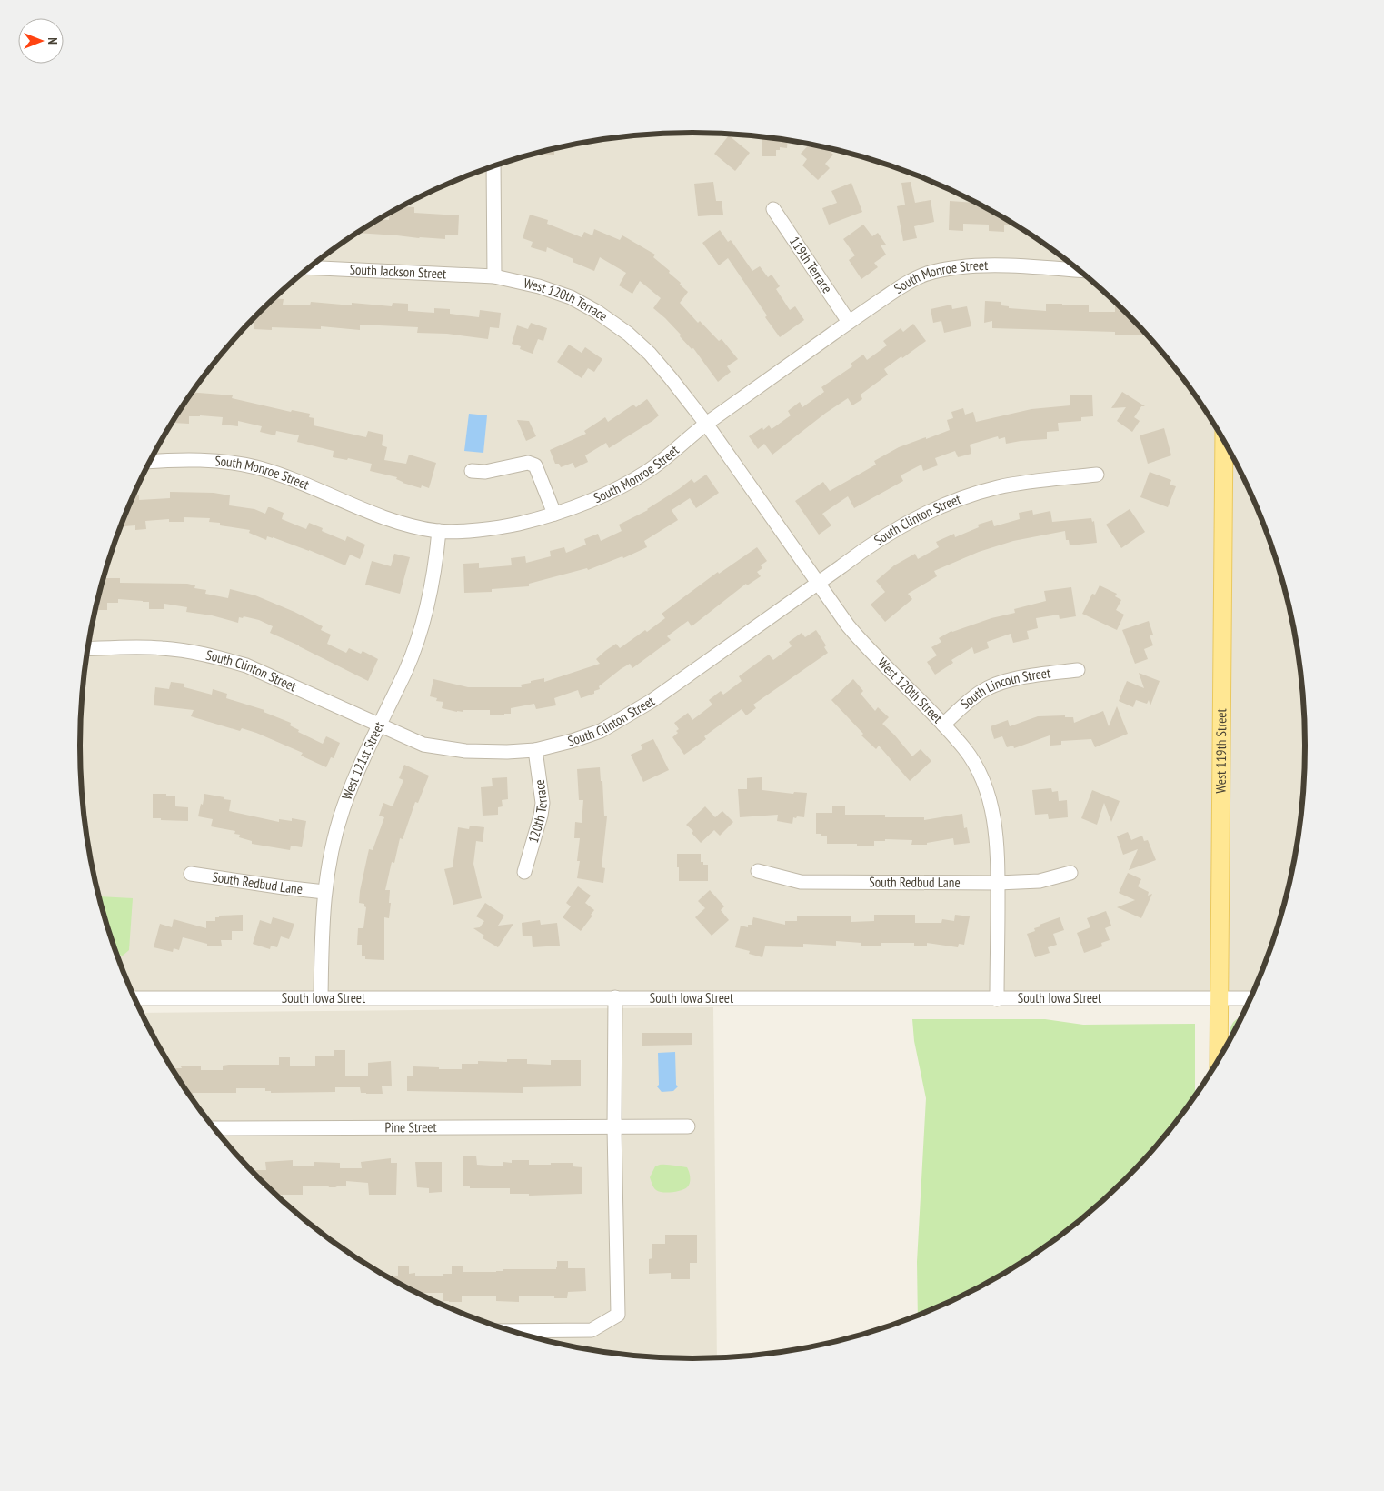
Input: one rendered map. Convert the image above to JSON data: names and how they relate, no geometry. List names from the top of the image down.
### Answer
{
  "streets": {
    "main road": ["West 119th Street"],
    "street": [
      "119th Terrace",
      "South Jackson Street",
      "South Monroe Street",
      "West 120th Terrace",
      "South Clinton Street",
      "West 120th Street",
      "South Lincoln Street",
      "West 121st Street",
      "120th Terrace",
      "South Redbud Lane",
      "South Iowa Street",
      "Pine Street"
    ]
  },
  "crossings": [
    ["119th Terrace", "South Monroe Street"],
    ["South Jackson Street", "West 120th Terrace"],
    ["South Monroe Street", "West 120th Terrace"],
    ["South Monroe Street", "West 120th Street"],
    ["South Monroe Street", "West 121st Street"],
    ["West 120th Terrace", "West 120th Street"],
    ["South Clinton Street", "West 120th Street"],
    ["South Clinton Street", "West 121st Street"],
    ["South Clinton Street", "120th Terrace"],
    ["West 120th Street", "South Lincoln Street"],
    ["West 120th Street", "South Redbud Lane"],
    ["West 120th Street", "South Iowa Street"],
    ["West 119th Street", "South Iowa Street"],
    ["West 121st Street", "South Redbud Lane"],
    ["West 121st Street", "South Iowa Street"]
  ],
  "north": "right"
}
